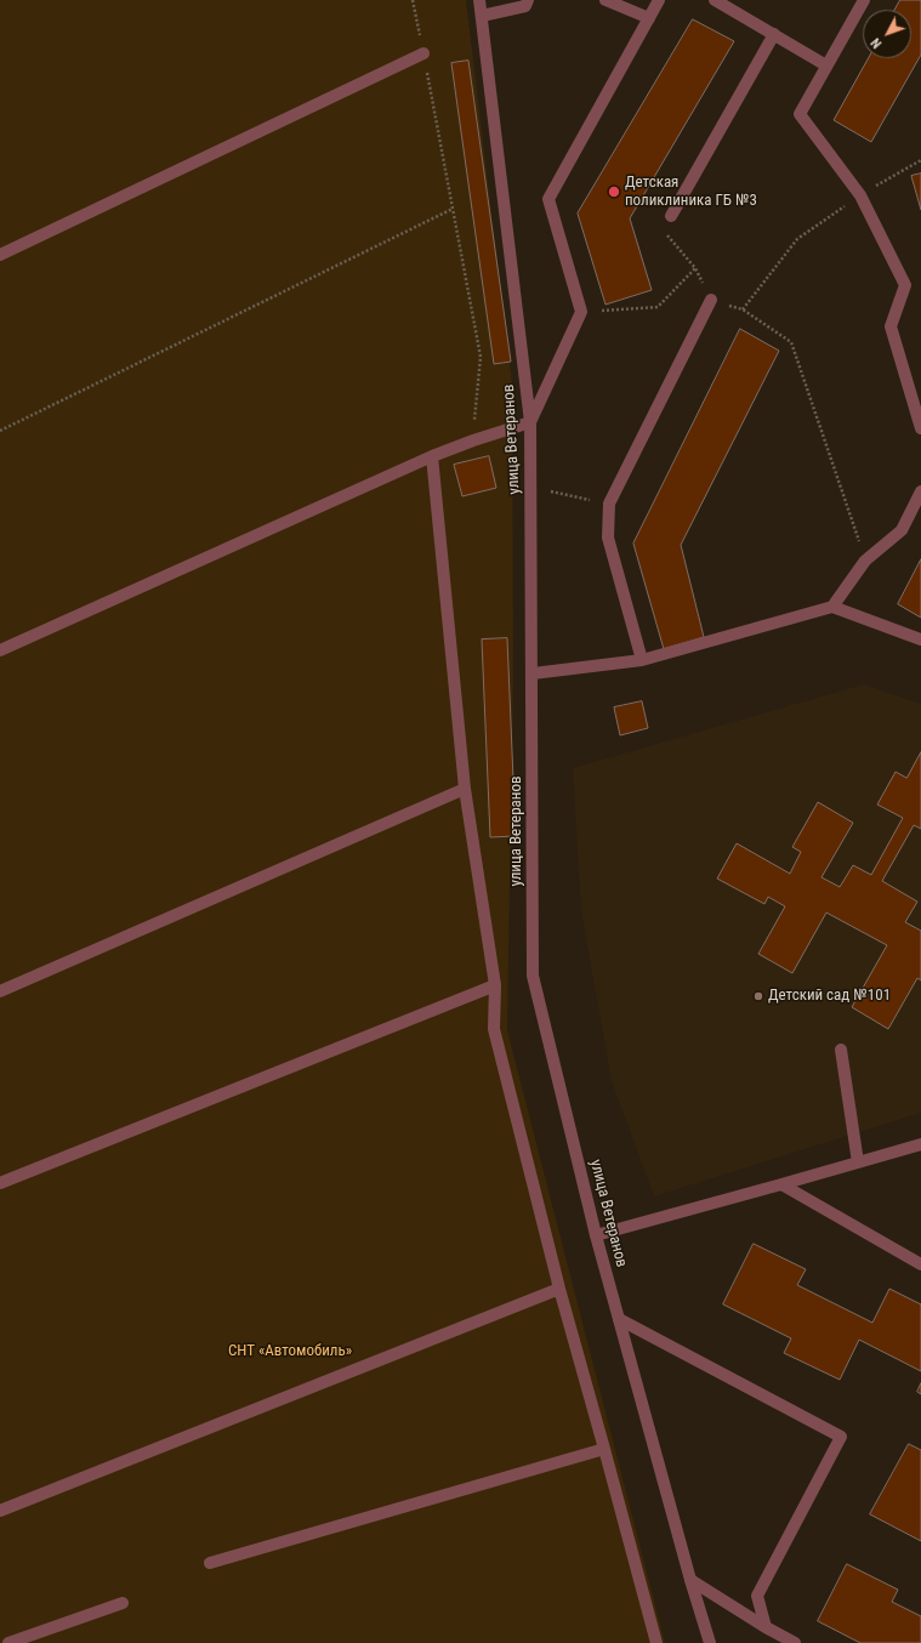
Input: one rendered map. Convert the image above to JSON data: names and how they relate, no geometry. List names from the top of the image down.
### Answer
{
  "streets": {
    "street": ["улица Ветеранов"]
  },
  "parks": ["СНТ «Автомобиль»"],
  "places": ["Детская поликлиника ГБ №3", "Детский сад №101"],
  "north": "bottom left"
}
